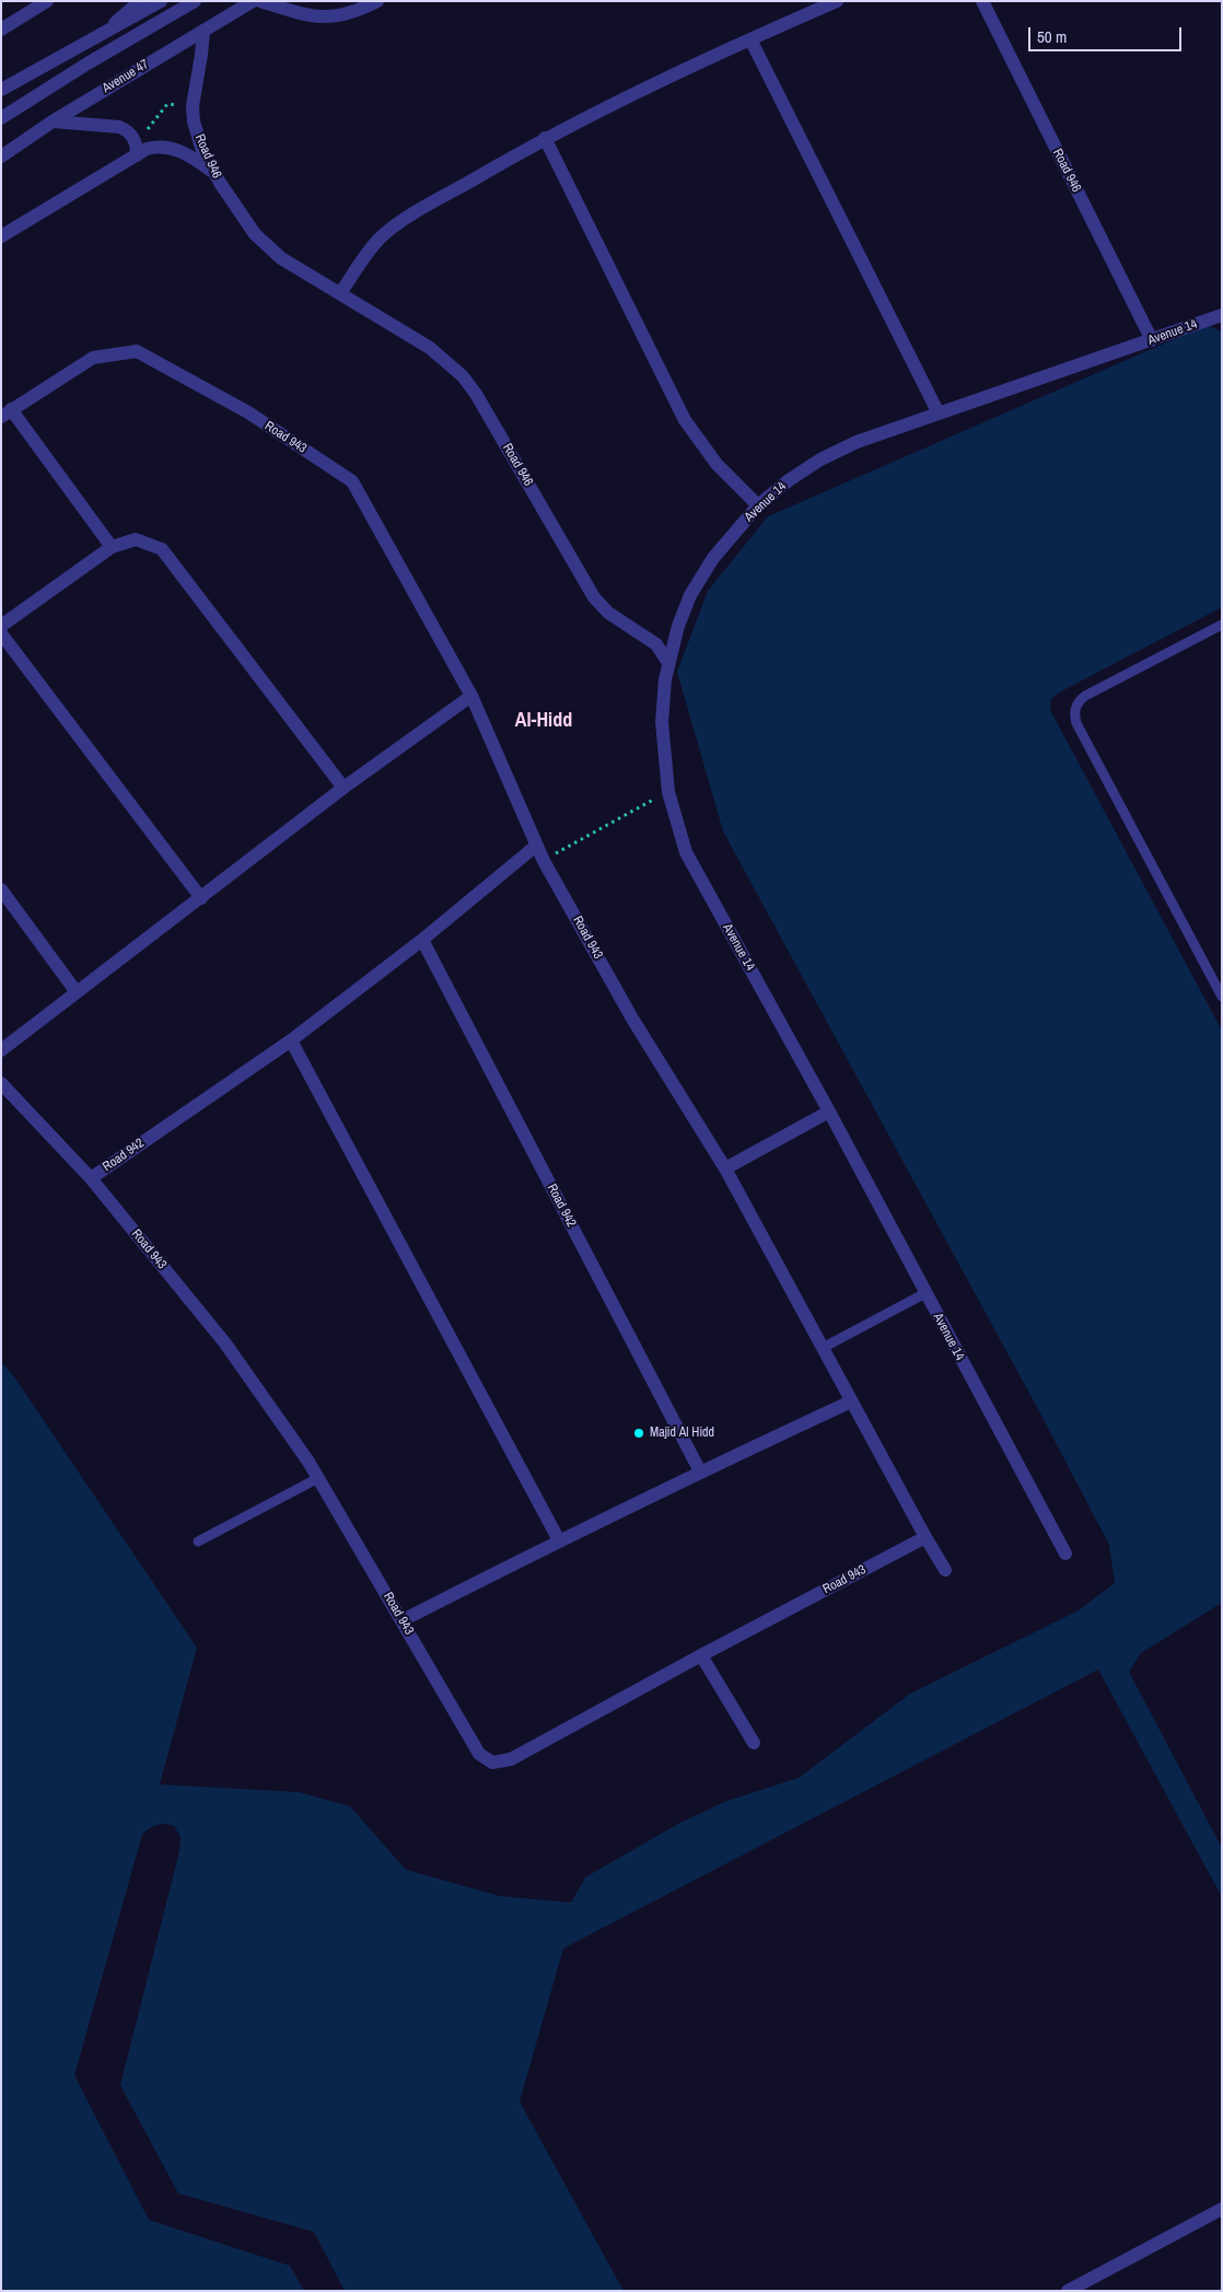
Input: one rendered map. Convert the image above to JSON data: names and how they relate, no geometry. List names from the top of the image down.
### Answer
{
  "streets": {
    "street": [
      "Avenue 47",
      "Road 946",
      "Avenue 14",
      "Road 943",
      "Road 942"
    ]
  },
  "crossings": [
    ["Avenue 47", "Road 946"],
    ["Road 946", "Avenue 14"],
    ["Road 943", "Road 942"]
  ],
  "districts": ["Al-Hidd"],
  "places": ["Majid Al Hidd"],
  "scale_bar": "50 m"
}
